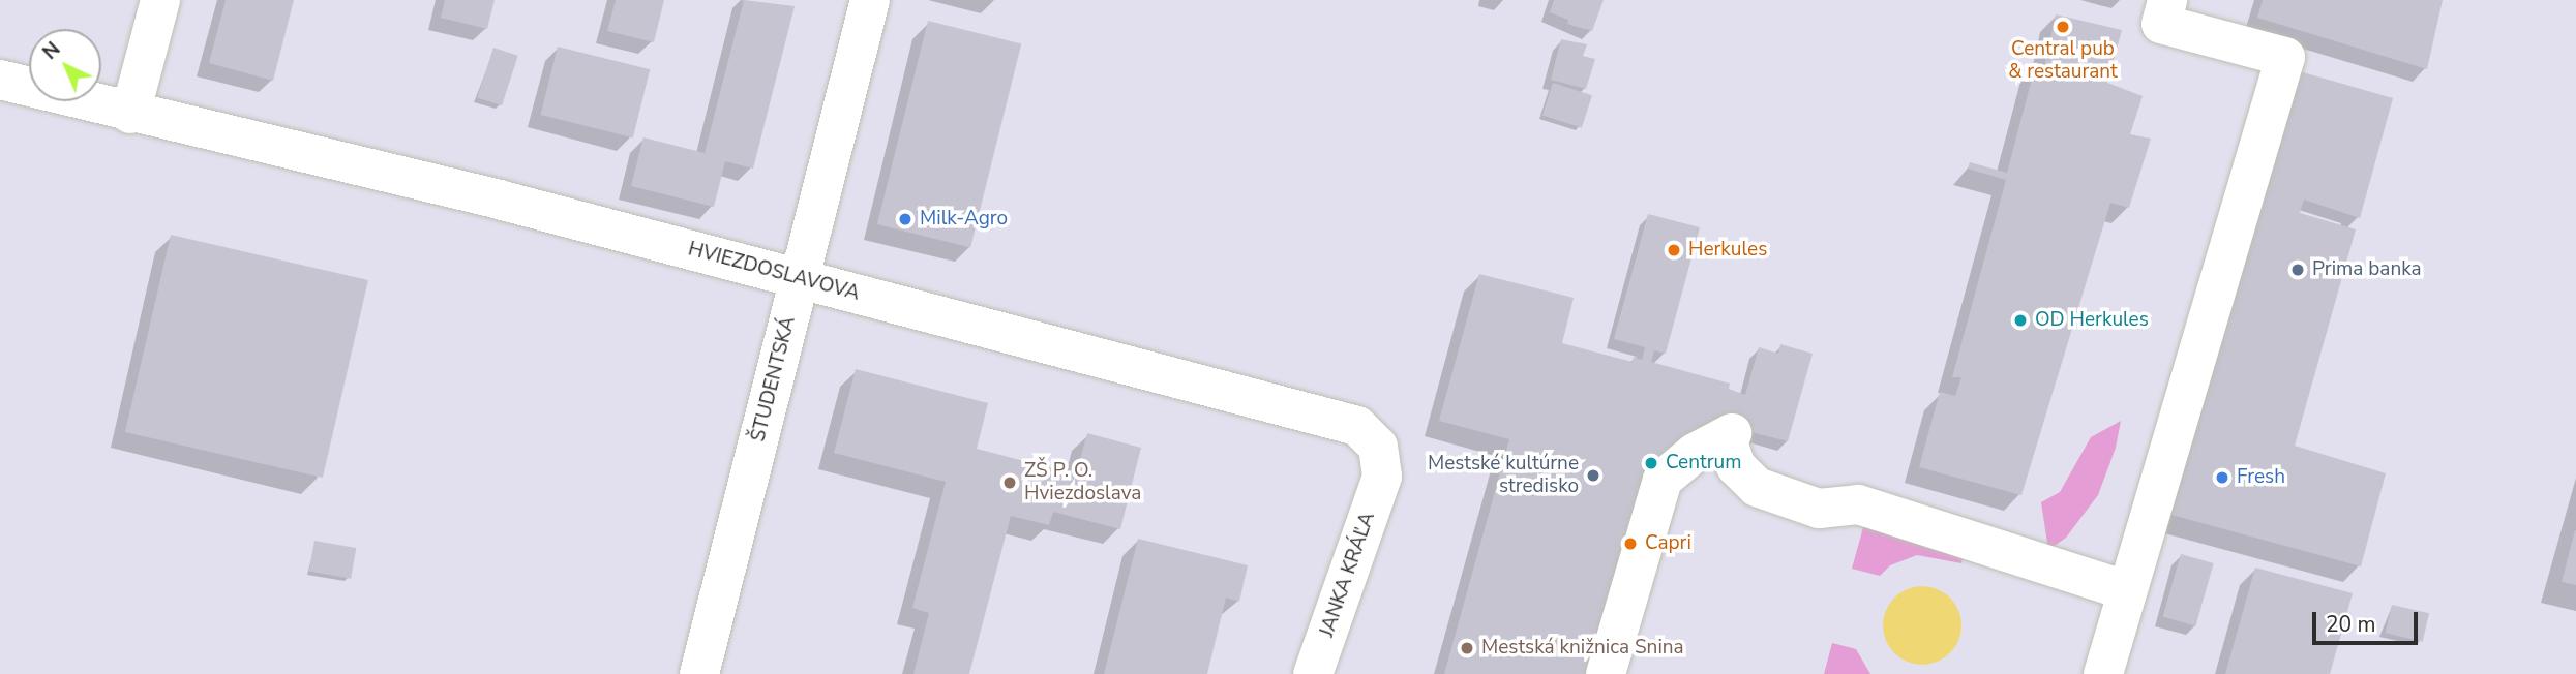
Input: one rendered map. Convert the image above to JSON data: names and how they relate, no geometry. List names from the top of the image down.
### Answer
{
  "streets": {
    "street": ["HVIEZDOSLAVOVA", "ŠTUDENTSKÁ", "JANKA KRÁĽA"]
  },
  "crossings": [
    ["HVIEZDOSLAVOVA", "ŠTUDENTSKÁ"],
    ["HVIEZDOSLAVOVA", "JANKA KRÁĽA"]
  ],
  "places": [
    "Central pub & restaurant",
    "Milk-Agro",
    "Herkules",
    "Prima banka",
    "OD Herkules",
    "Centrum",
    "Mestské kultúrne stredisko",
    "Fresh",
    "ZŠ P. O. Hviezdoslava",
    "Capri",
    "Mestská knižnica Snina"
  ],
  "scale_bar": "20 m",
  "north": "top left"
}
